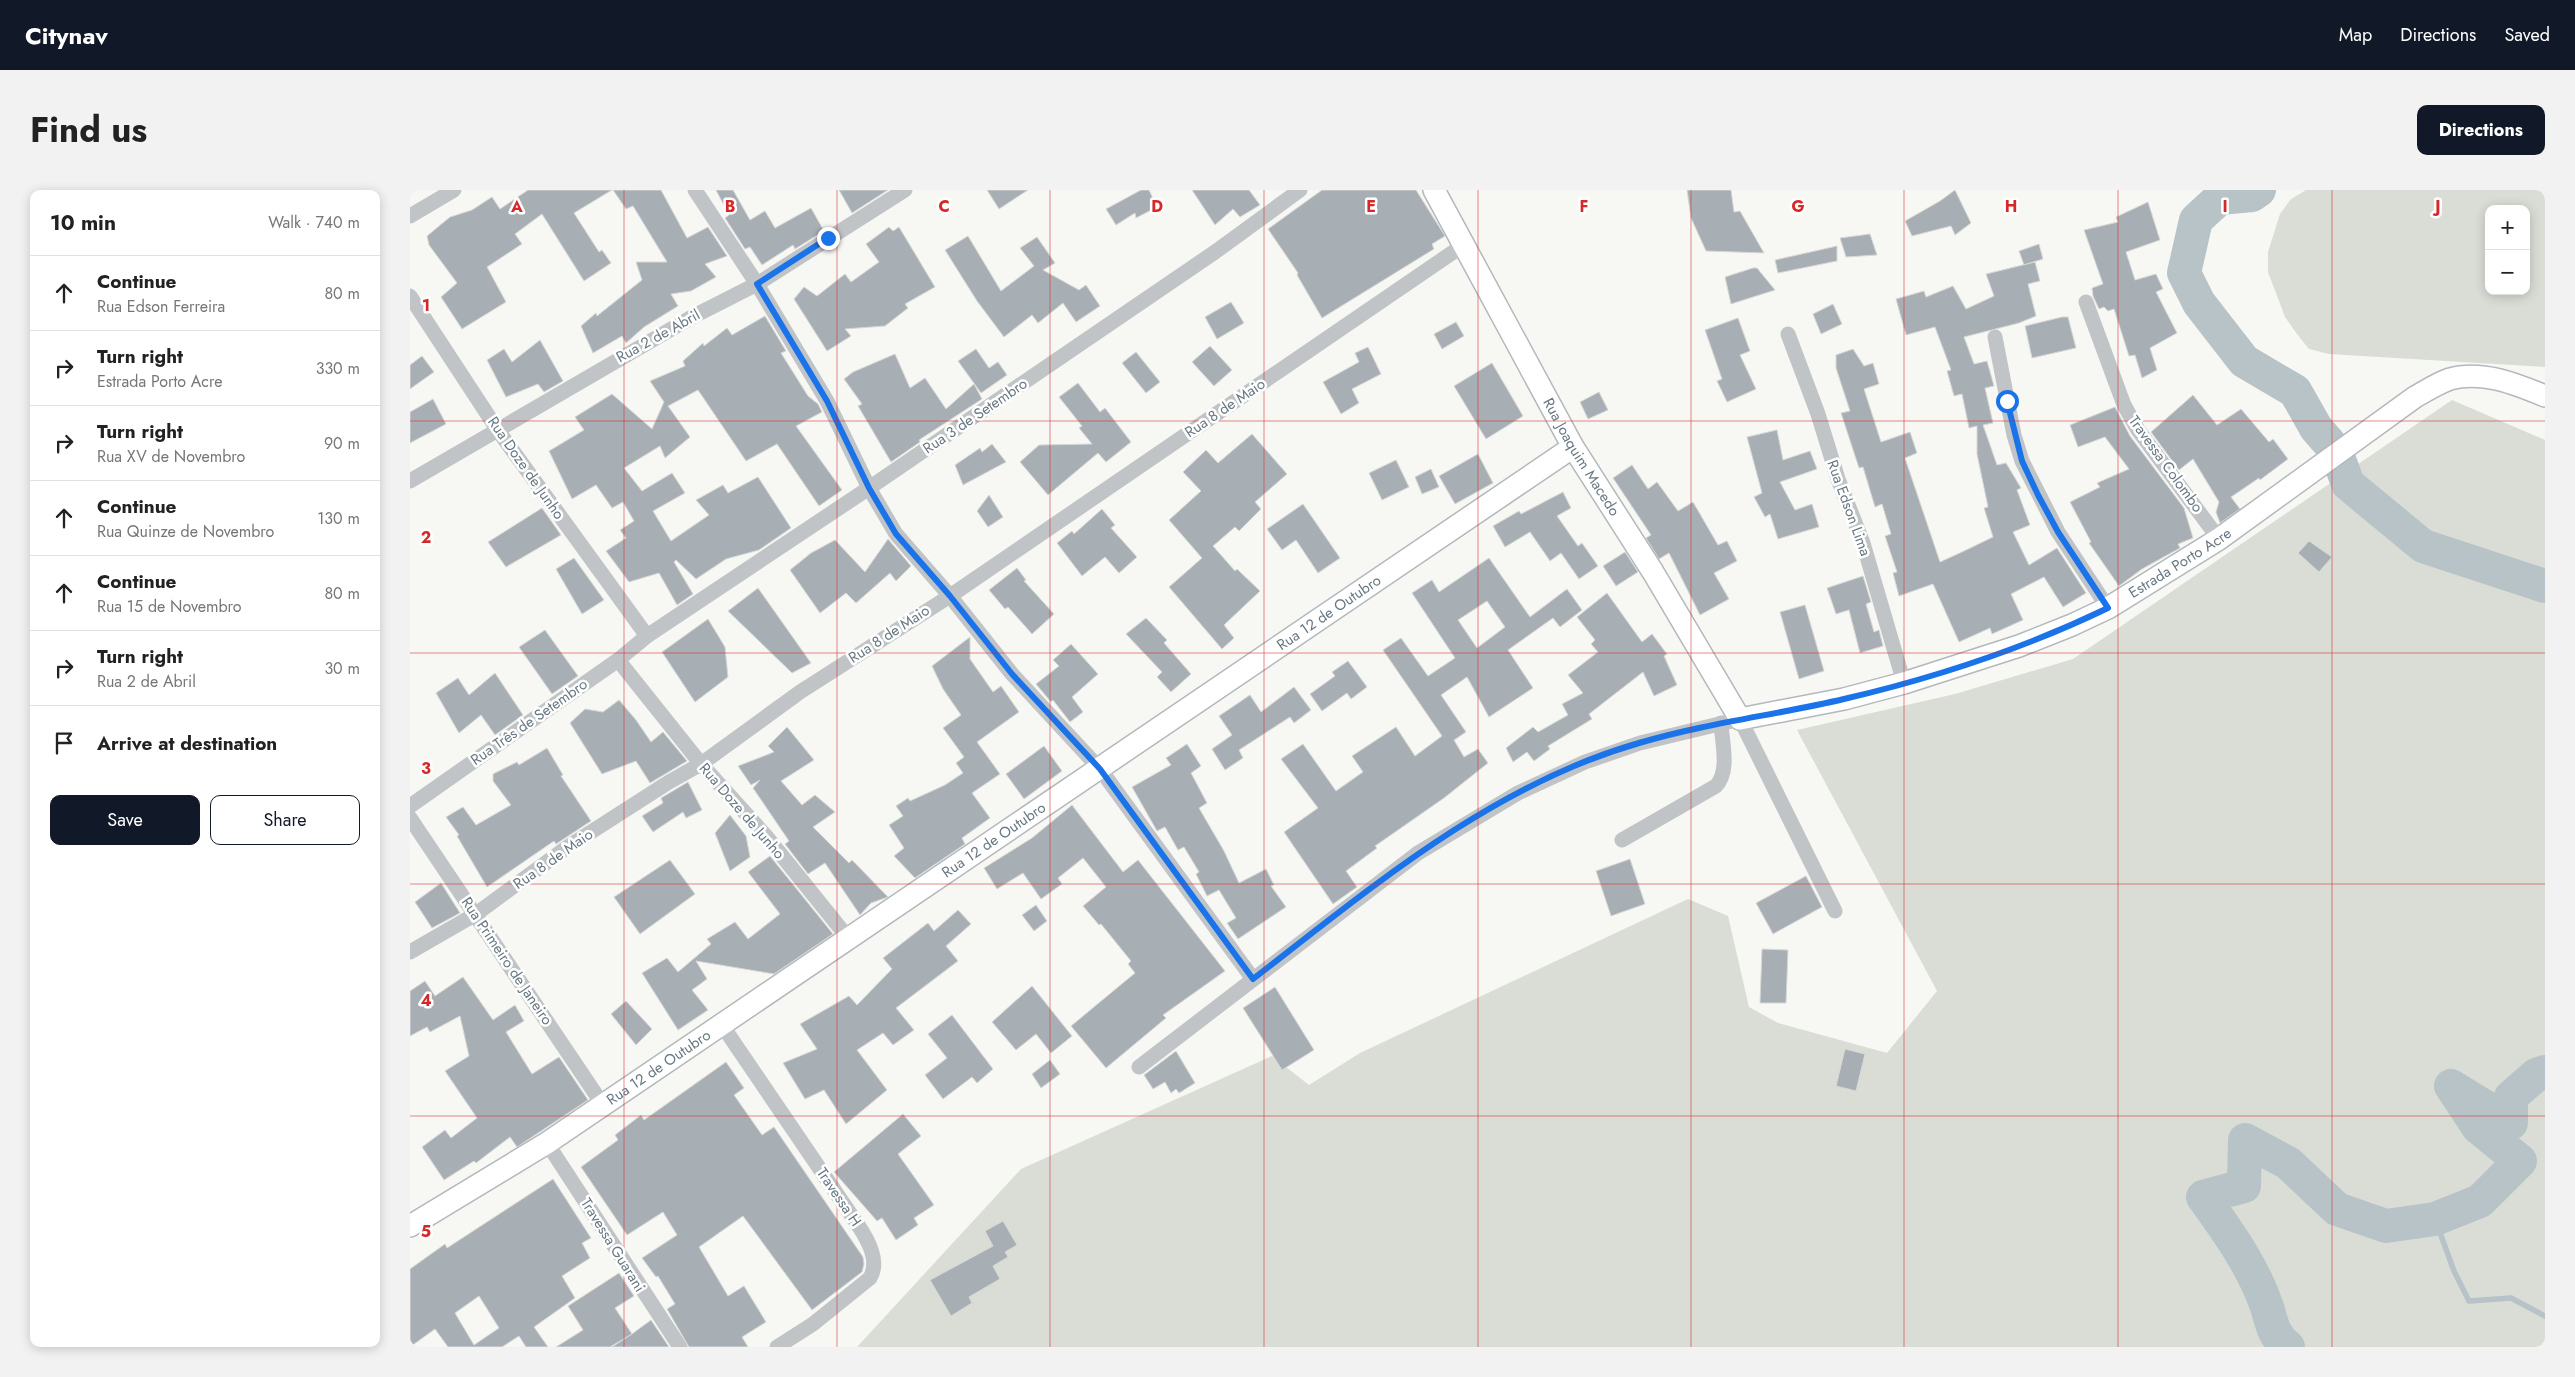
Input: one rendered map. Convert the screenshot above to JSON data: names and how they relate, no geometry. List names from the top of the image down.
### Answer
{
  "streets": {
    "street": [
      "Rua 2 de Abril",
      "Rua 8 de Maio",
      "Rua 3 de Setembro",
      "Rua Joaquim Macedo",
      "Travessa Colombo",
      "Rua Doze de Junho",
      "Rua Edson Lima",
      "Estrada Porto Acre",
      "Rua 12 de Outubro",
      "Rua Três de Setembro",
      "Rua Primeiro de Janeiro",
      "Travessa H",
      "Travessa Guarani"
    ]
  },
  "crossings": [
    ["Rua 2 de Abril", "Rua Doze de Junho"],
    ["Rua 8 de Maio", "Rua Joaquim Macedo"],
    ["Rua 8 de Maio", "Rua Doze de Junho"],
    ["Rua 8 de Maio", "Rua Primeiro de Janeiro"],
    ["Rua 3 de Setembro", "Rua Doze de Junho"],
    ["Rua 3 de Setembro", "Rua Três de Setembro"],
    ["Rua Joaquim Macedo", "Estrada Porto Acre"],
    ["Rua Joaquim Macedo", "Rua 12 de Outubro"],
    ["Travessa Colombo", "Estrada Porto Acre"],
    ["Rua Doze de Junho", "Rua 12 de Outubro"],
    ["Rua Doze de Junho", "Rua Três de Setembro"],
    ["Rua Edson Lima", "Estrada Porto Acre"],
    ["Rua 12 de Outubro", "Rua Primeiro de Janeiro"],
    ["Rua 12 de Outubro", "Travessa H"],
    ["Rua 12 de Outubro", "Travessa Guarani"]
  ],
  "page": {
    "header": "Citynav",
    "nav": ["Map", "Directions", "Saved"],
    "title": "Find us",
    "buttons": [
      "Directions",
      ["Save", "Share"]
    ],
    "heading": ["10 min", "Walk · 740 m"],
    "map_buttons": ["+", "−"],
    "list": [
      ["Continue", "Rua Edson Ferreira", "80 m"],
      ["Turn right", "Estrada Porto Acre", "330 m"],
      ["Turn right", "Rua XV de Novembro", "90 m"],
      ["Continue", "Rua Quinze de Novembro", "130 m"],
      ["Continue", "Rua 15 de Novembro", "80 m"],
      ["Turn right", "Rua 2 de Abril", "30 m"],
      "Arrive at destination"
    ]
  },
  "grid": {
    "columns": [
      "A",
      "B",
      "C",
      "D",
      "E",
      "F",
      "G",
      "H",
      "I",
      "J"
    ],
    "rows": [
      "1",
      "2",
      "3",
      "4",
      "5"
    ]
  }
}
